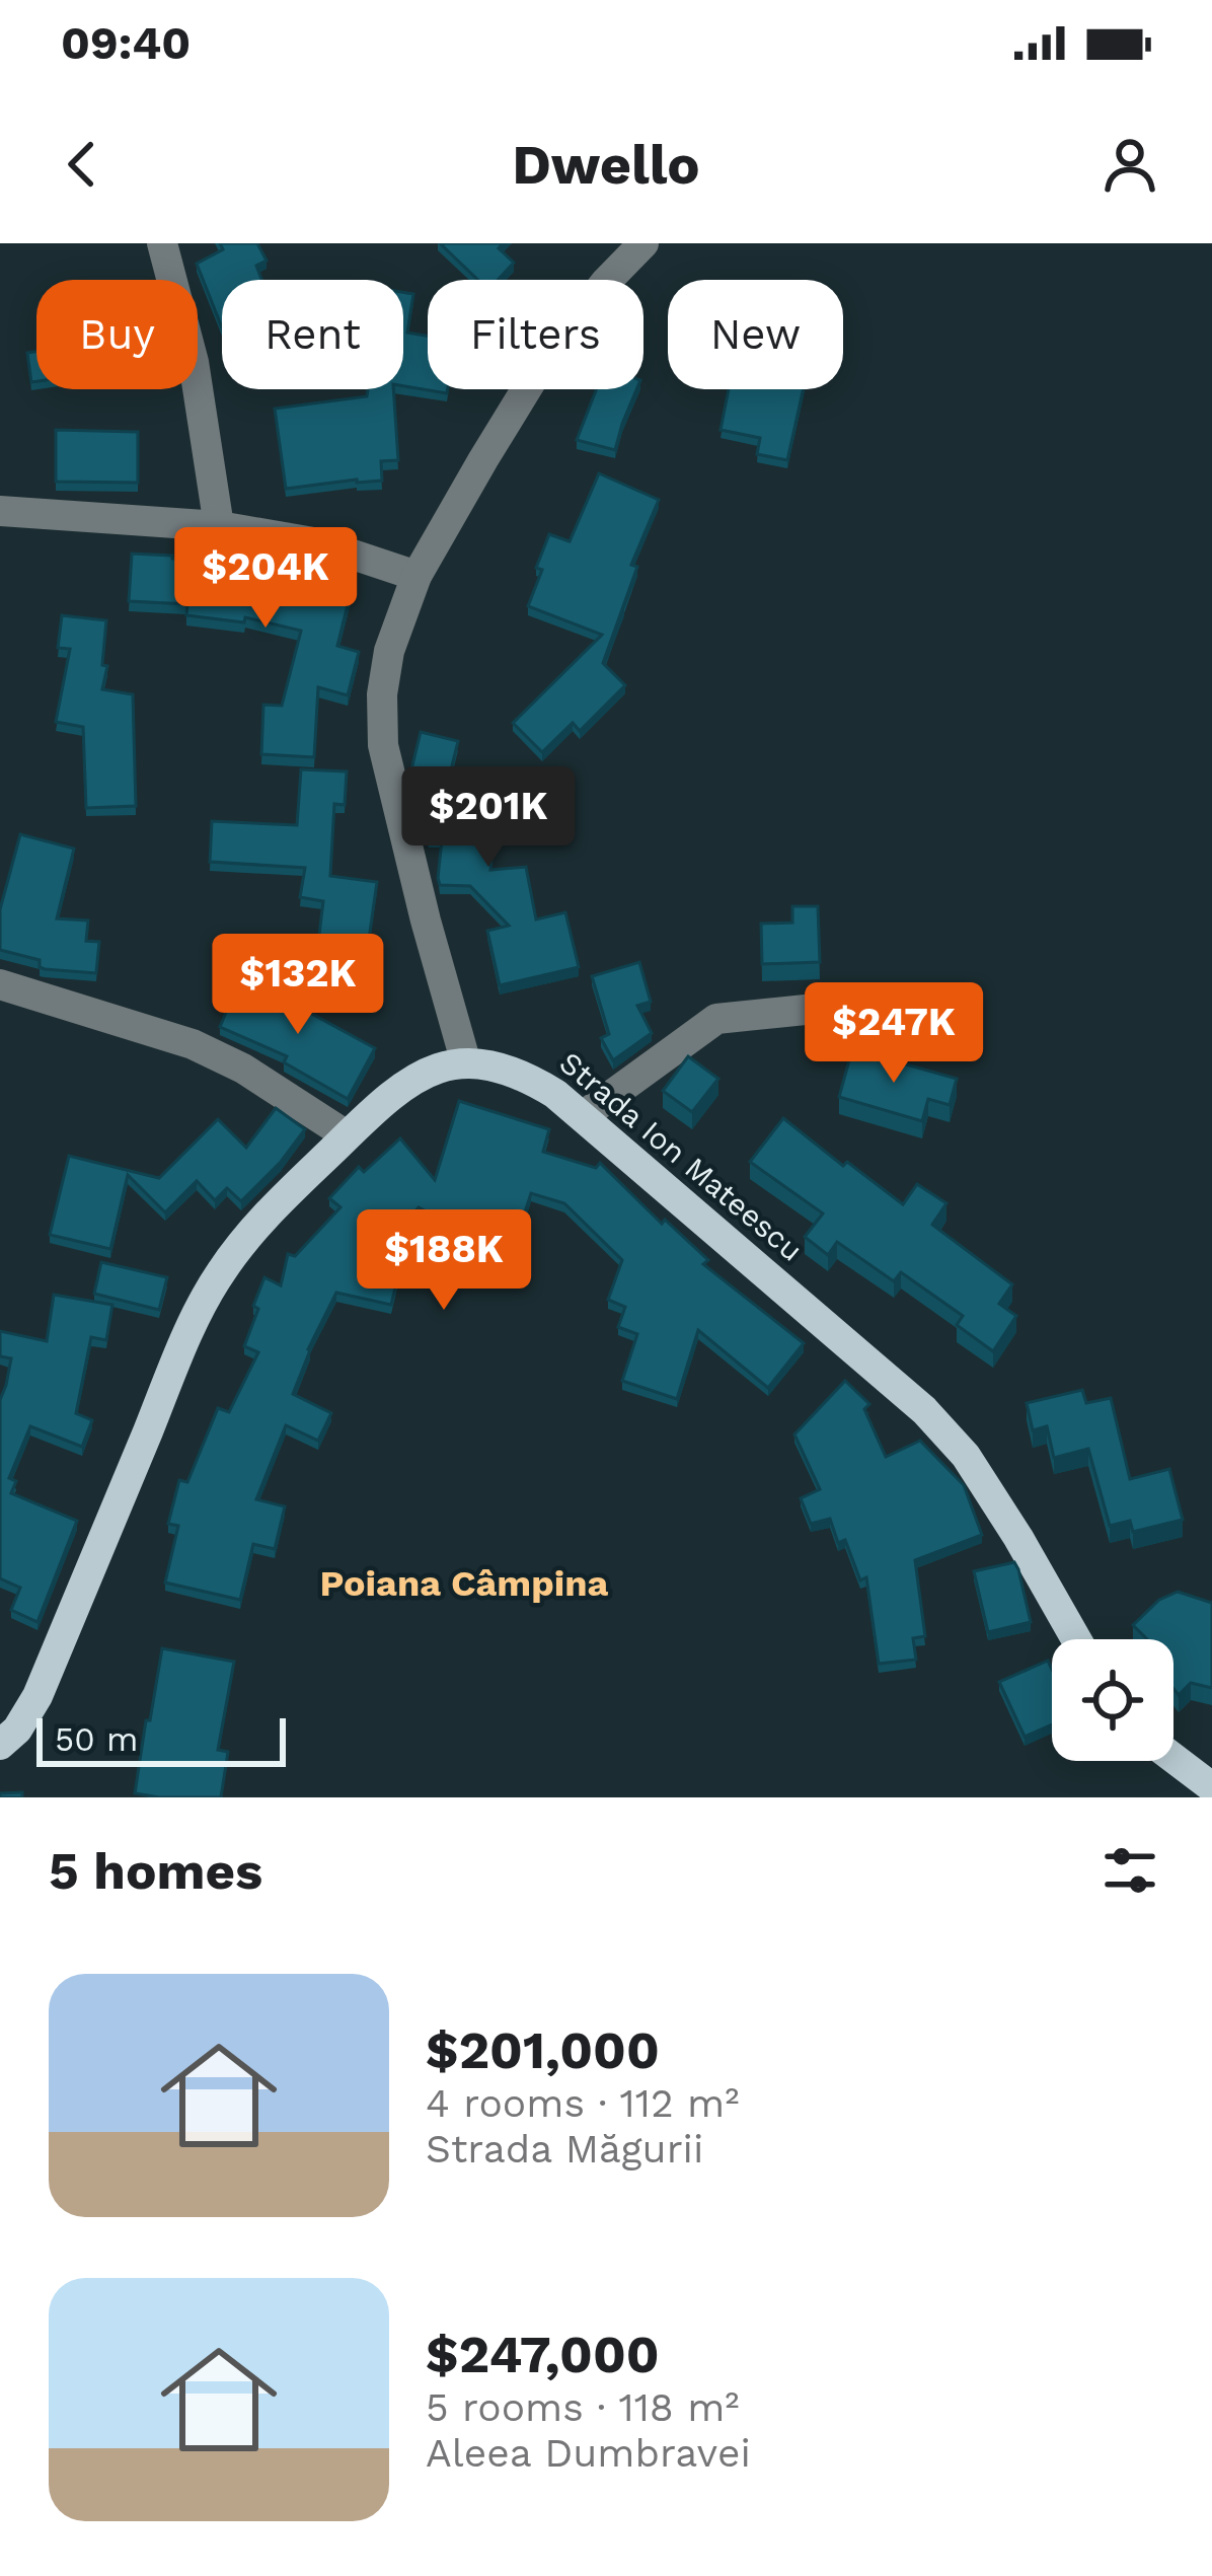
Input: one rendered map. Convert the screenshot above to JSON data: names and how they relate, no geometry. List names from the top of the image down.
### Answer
{
  "streets": {
    "main road": ["Strada Ion Mateescu"]
  },
  "districts": ["Poiana Câmpina"],
  "scale_bar": "50 m",
  "page": {
    "status": "09:40",
    "header": "Dwello",
    "chip": [
      "Buy",
      "Rent",
      "Filters",
      "New"
    ],
    "price": [
      "$204K",
      "$201K",
      "$132K",
      "$247K",
      "$188K"
    ],
    "scale": "50 m",
    "heading": "5 homes",
    "list": [
      {
        "name": "$201,000",
        "note": "4 rooms · 112 m² · Strada Măgurii"
      },
      {
        "name": "$247,000",
        "note": "5 rooms · 118 m² · Aleea Dumbravei"
      }
    ]
  }
}
